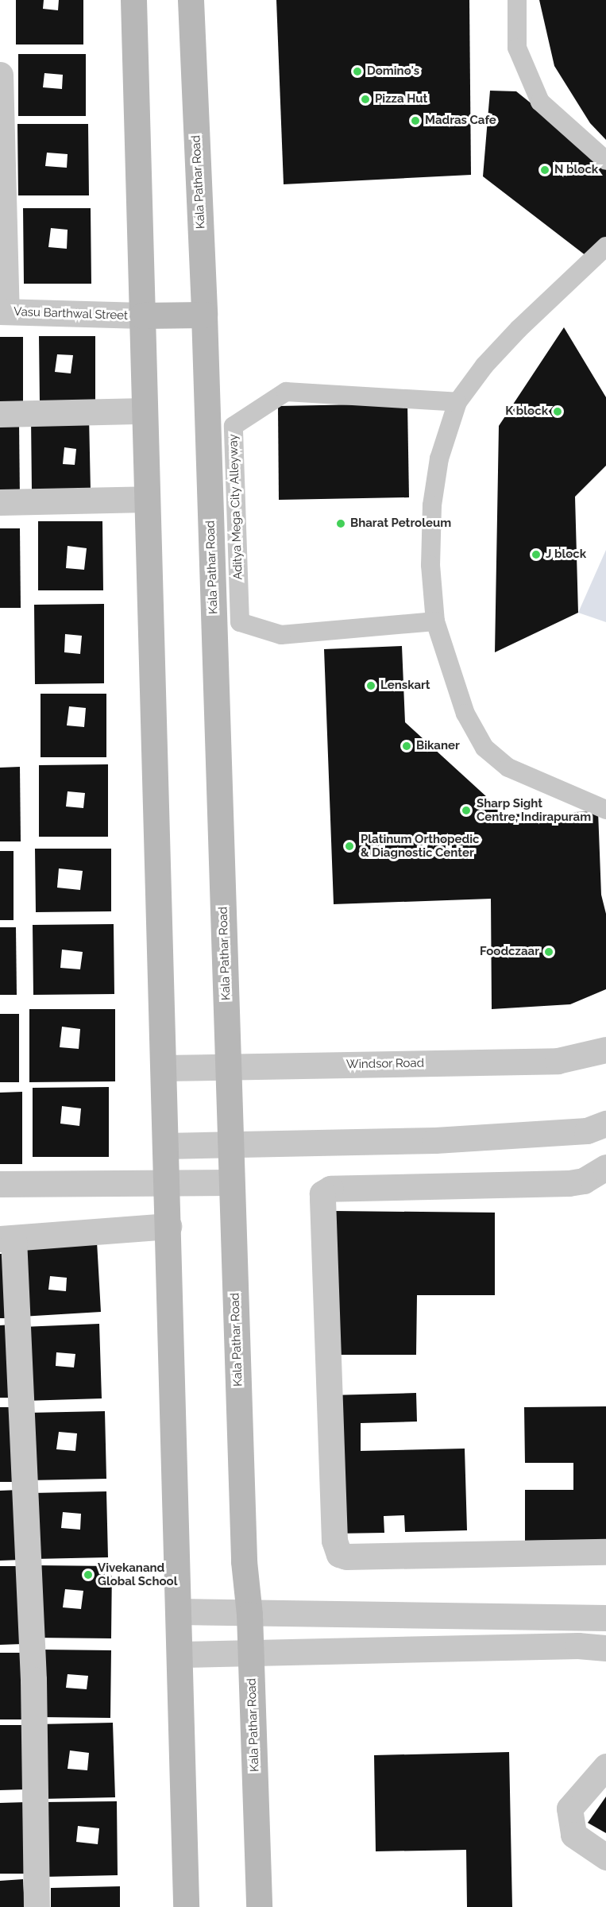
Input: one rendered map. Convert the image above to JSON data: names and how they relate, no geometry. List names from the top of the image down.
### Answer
{
  "streets": {
    "street": ["Kala Pathar Road", "Vasu Barthwal Street", "Windsor Road"],
    "lane": ["Aditya Mega City Alleyway"]
  },
  "crossings": [
    ["Kala Pathar Road", "Windsor Road"]
  ],
  "places": [
    "Domino's",
    "Pizza Hut",
    "Madras Cafe",
    "N block",
    "K block",
    "Bharat Petroleum",
    "J block",
    "Lenskart",
    "Bikaner",
    "Sharp Sight Centre, Indirapuram",
    "Platinum Orthopedic & Diagnostic Center",
    "Foodczaar",
    "Vivekanand Global School"
  ]
}
